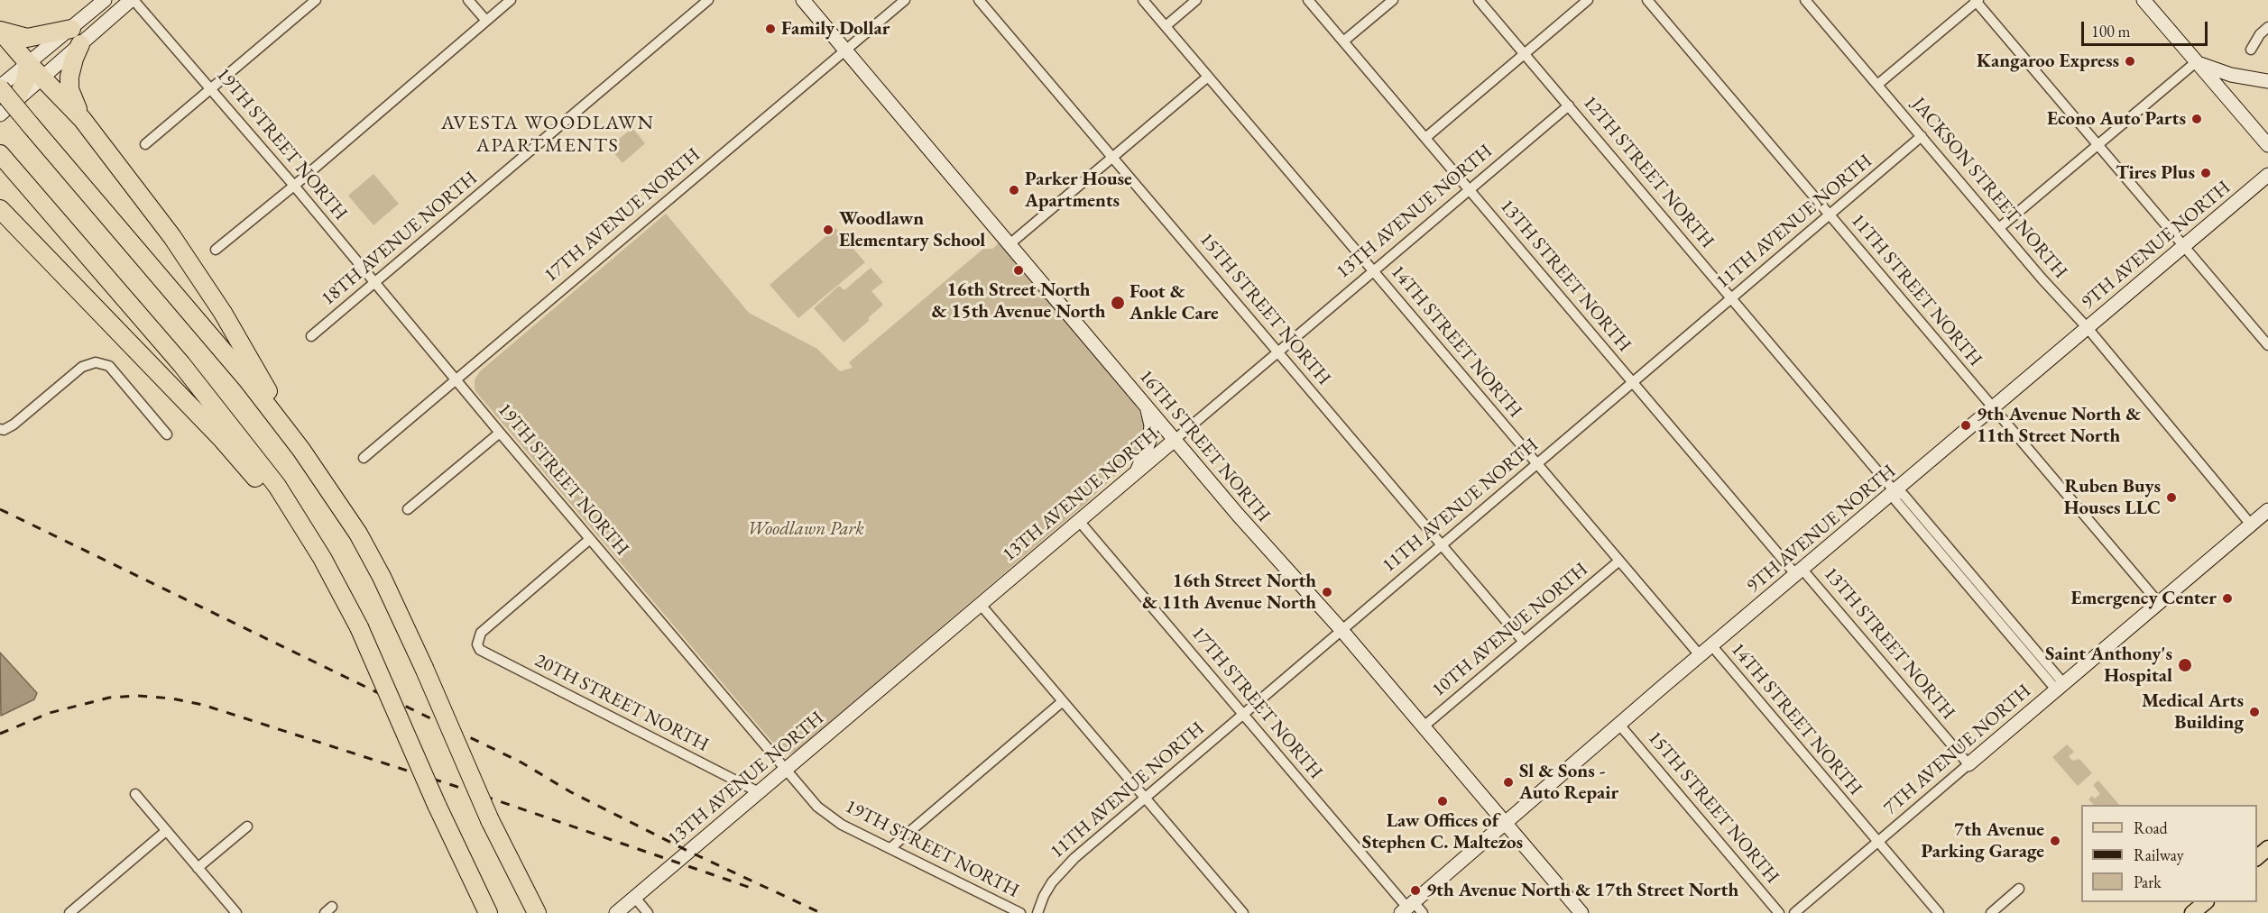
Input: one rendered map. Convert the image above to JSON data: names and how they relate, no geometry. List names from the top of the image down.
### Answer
{
  "streets": {
    "street": [
      "19TH STREET NORTH",
      "12TH STREET NORTH",
      "JACKSON STREET NORTH",
      "13TH AVENUE NORTH",
      "17TH AVENUE NORTH",
      "11TH AVENUE NORTH",
      "18TH AVENUE NORTH",
      "9TH AVENUE NORTH",
      "13TH STREET NORTH",
      "11TH STREET NORTH",
      "15TH STREET NORTH",
      "14TH STREET NORTH",
      "16TH STREET NORTH",
      "10TH AVENUE NORTH",
      "20TH STREET NORTH",
      "17TH STREET NORTH",
      "7TH AVENUE NORTH"
    ]
  },
  "crossings": [
    ["19TH STREET NORTH", "13TH AVENUE NORTH"],
    ["19TH STREET NORTH", "17TH AVENUE NORTH"],
    ["19TH STREET NORTH", "18TH AVENUE NORTH"],
    ["19TH STREET NORTH", "20TH STREET NORTH"],
    ["12TH STREET NORTH", "13TH AVENUE NORTH"],
    ["12TH STREET NORTH", "11TH AVENUE NORTH"],
    ["12TH STREET NORTH", "9TH AVENUE NORTH"],
    ["12TH STREET NORTH", "7TH AVENUE NORTH"],
    ["JACKSON STREET NORTH", "11TH AVENUE NORTH"],
    ["JACKSON STREET NORTH", "9TH AVENUE NORTH"],
    ["JACKSON STREET NORTH", "7TH AVENUE NORTH"],
    ["13TH AVENUE NORTH", "13TH STREET NORTH"],
    ["13TH AVENUE NORTH", "15TH STREET NORTH"],
    ["13TH AVENUE NORTH", "14TH STREET NORTH"],
    ["13TH AVENUE NORTH", "16TH STREET NORTH"],
    ["13TH AVENUE NORTH", "20TH STREET NORTH"],
    ["13TH AVENUE NORTH", "17TH STREET NORTH"],
    ["17TH AVENUE NORTH", "16TH STREET NORTH"],
    ["11TH AVENUE NORTH", "13TH STREET NORTH"],
    ["11TH AVENUE NORTH", "11TH STREET NORTH"],
    ["11TH AVENUE NORTH", "15TH STREET NORTH"],
    ["11TH AVENUE NORTH", "14TH STREET NORTH"],
    ["11TH AVENUE NORTH", "16TH STREET NORTH"],
    ["11TH AVENUE NORTH", "17TH STREET NORTH"],
    ["9TH AVENUE NORTH", "13TH STREET NORTH"],
    ["9TH AVENUE NORTH", "11TH STREET NORTH"],
    ["9TH AVENUE NORTH", "15TH STREET NORTH"],
    ["9TH AVENUE NORTH", "14TH STREET NORTH"],
    ["9TH AVENUE NORTH", "16TH STREET NORTH"],
    ["9TH AVENUE NORTH", "17TH STREET NORTH"],
    ["13TH STREET NORTH", "7TH AVENUE NORTH"],
    ["11TH STREET NORTH", "7TH AVENUE NORTH"],
    ["15TH STREET NORTH", "10TH AVENUE NORTH"],
    ["14TH STREET NORTH", "10TH AVENUE NORTH"],
    ["14TH STREET NORTH", "7TH AVENUE NORTH"],
    ["16TH STREET NORTH", "10TH AVENUE NORTH"]
  ],
  "districts": ["AVESTA WOODLAWN APARTMENTS"],
  "parks": ["Woodlawn Park"],
  "places": [
    "Family Dollar",
    "Kangaroo Express",
    "Econo Auto Parts",
    "Tires Plus",
    "Parker House Apartments",
    "Woodlawn Elementary School",
    "16th Street North & 15th Avenue North",
    "Foot & Ankle Care",
    "9th Avenue North & 11th Street North",
    "Ruben Buys Houses LLC",
    "16th Street North & 11th Avenue North",
    "Emergency Center",
    "Saint Anthony's Hospital",
    "Medical Arts Building",
    "Sl & Sons - Auto Repair",
    "Law Offices of Stephen C. Maltezos",
    "7th Avenue Parking Garage",
    "9th Avenue North & 17th Street North"
  ],
  "legend": ["Road", "Railway", "Park"],
  "scale_bar": "100 m"
}
